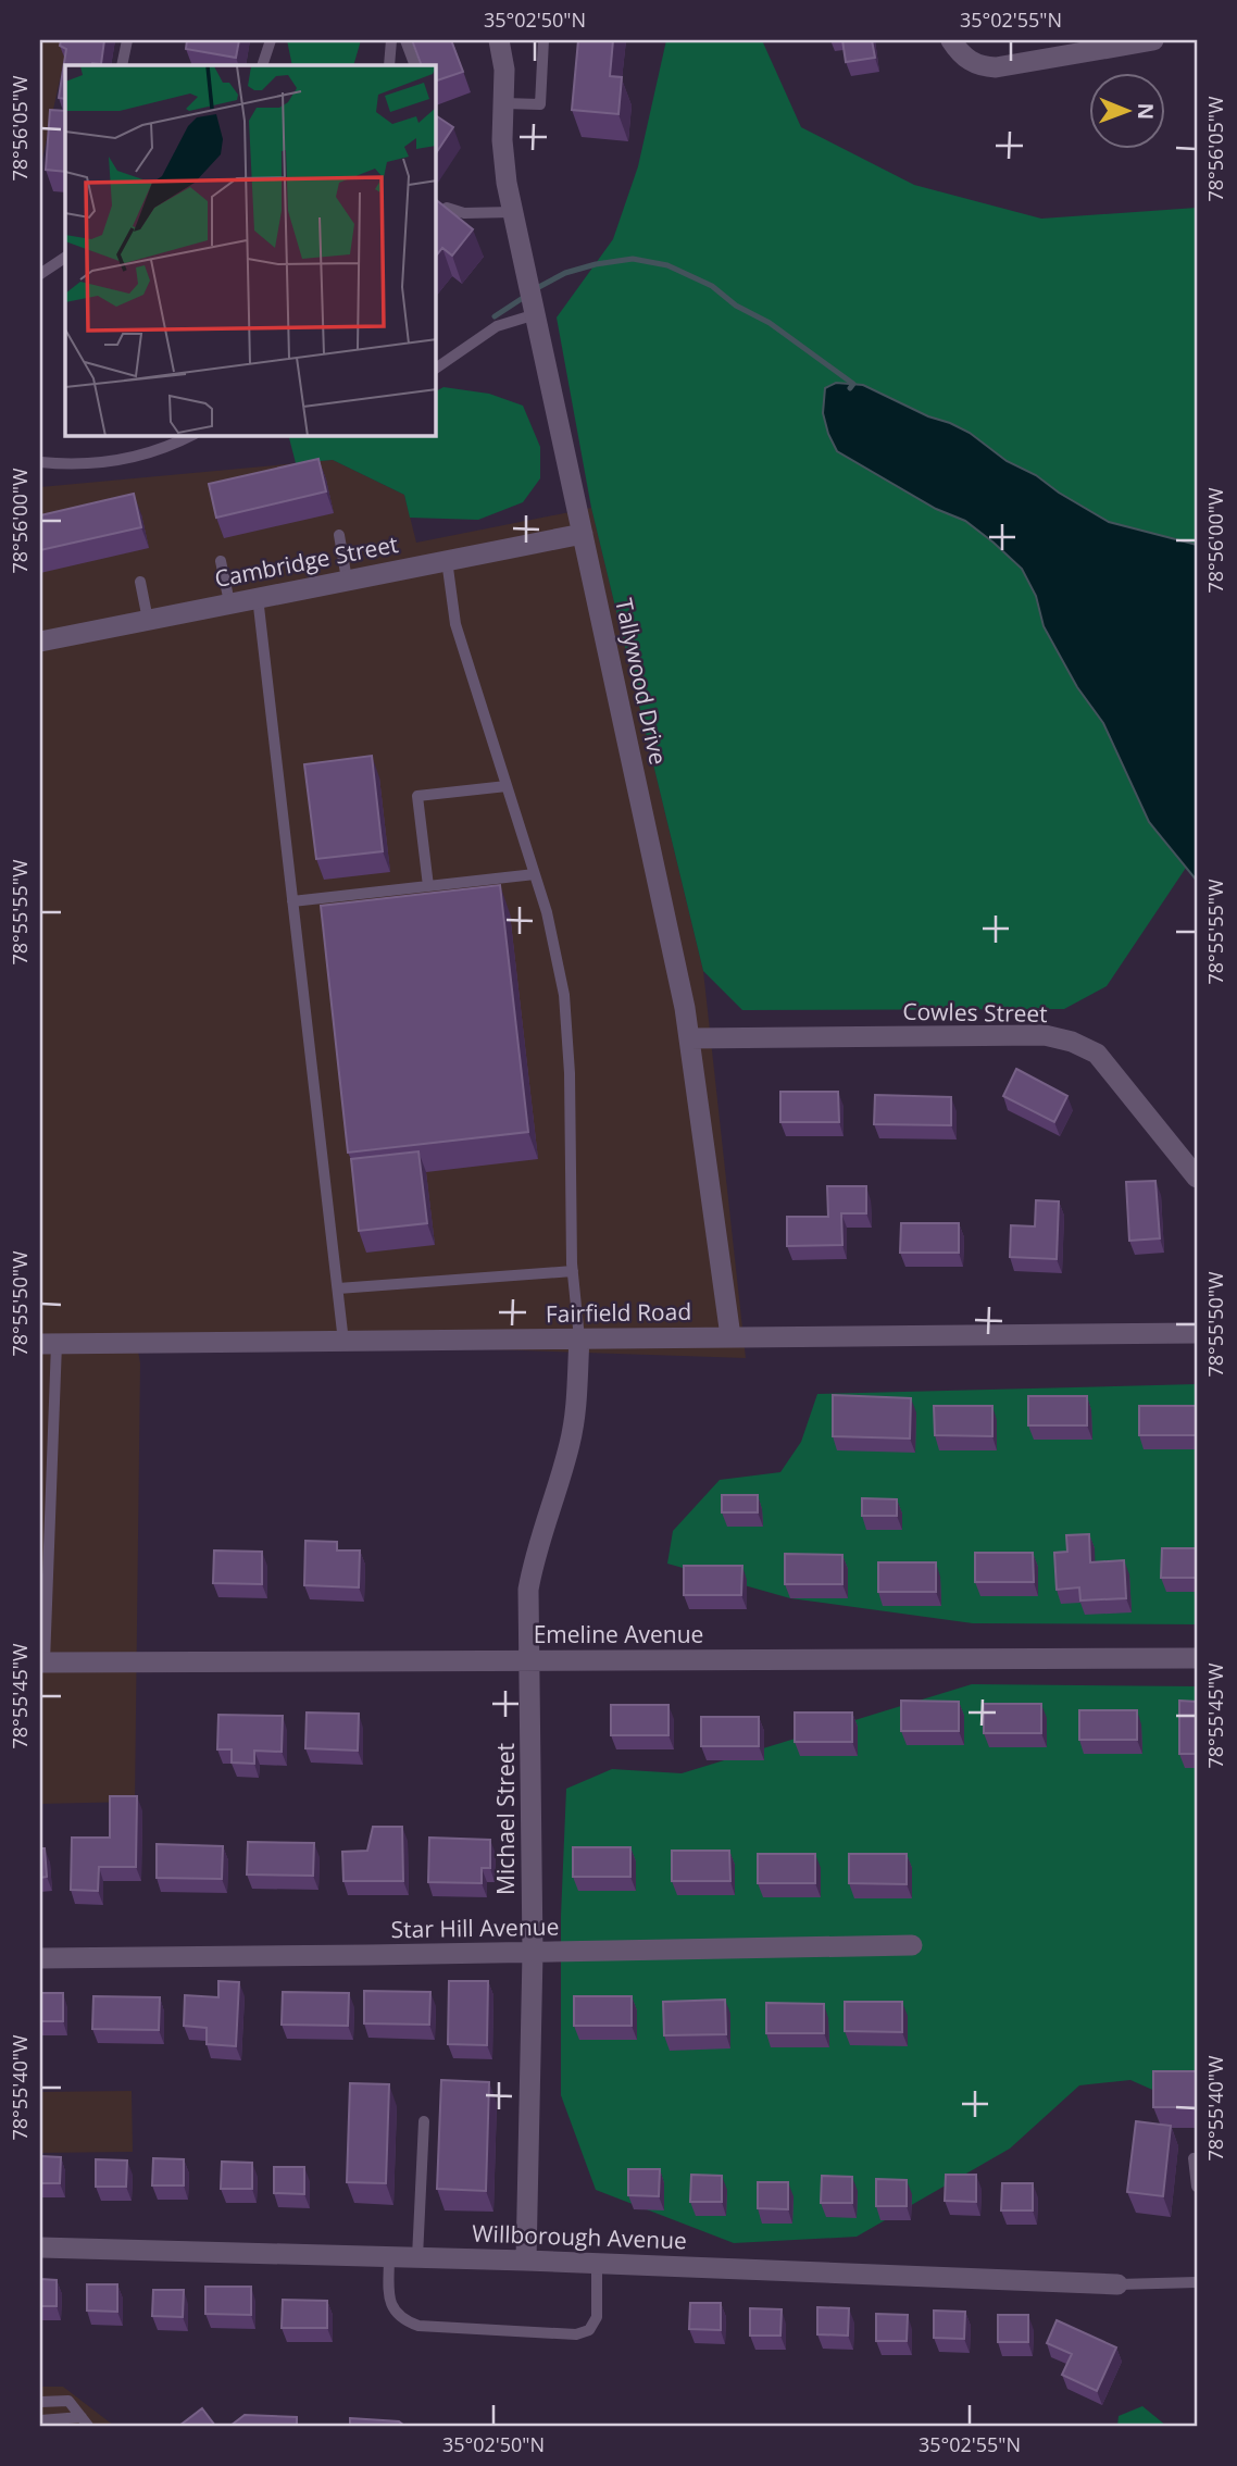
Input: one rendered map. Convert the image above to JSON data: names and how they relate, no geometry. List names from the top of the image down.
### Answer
{
  "streets": {
    "street": [
      "Cambridge Street",
      "Tallywood Drive",
      "Cowles Street",
      "Fairfield Road",
      "Emeline Avenue",
      "Michael Street",
      "Star Hill Avenue",
      "Willborough Avenue"
    ]
  },
  "crossings": [
    ["Cambridge Street", "Tallywood Drive"],
    ["Tallywood Drive", "Cowles Street"],
    ["Tallywood Drive", "Fairfield Road"],
    ["Fairfield Road", "Michael Street"],
    ["Emeline Avenue", "Michael Street"],
    ["Michael Street", "Star Hill Avenue"],
    ["Michael Street", "Willborough Avenue"]
  ],
  "north": "right",
  "coordinates": [
    "35°02'50\"N",
    "35°02'55\"N",
    "78°56'05\"W",
    "78°56'00\"W",
    "78°55'55\"W",
    "78°55'50\"W",
    "78°55'45\"W",
    "78°55'40\"W"
  ]
}
